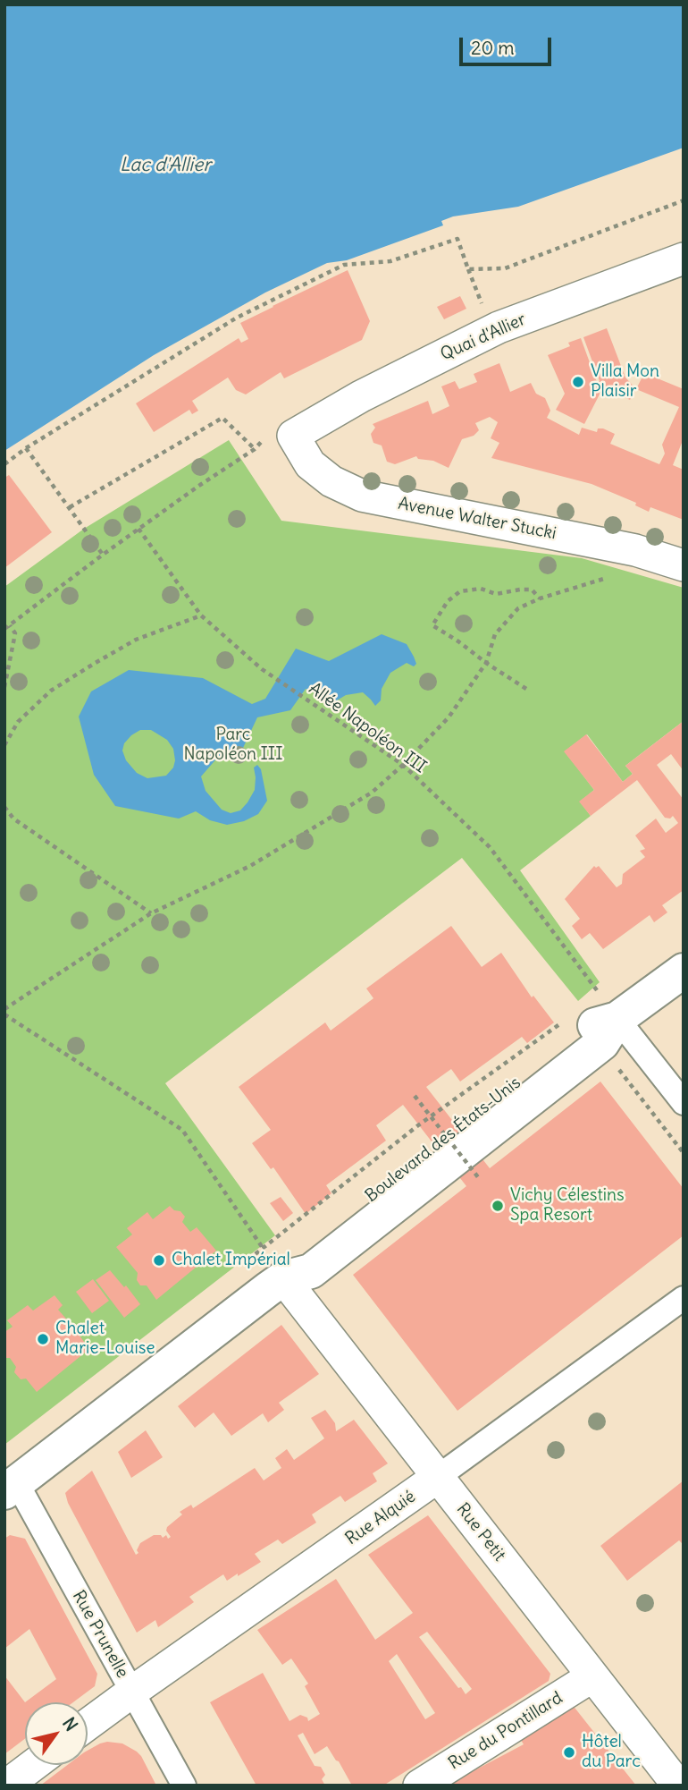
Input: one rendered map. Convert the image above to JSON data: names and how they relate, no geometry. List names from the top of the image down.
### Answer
{
  "streets": {
    "main road": ["Boulevard des États-Unis"],
    "street": [
      "Quai d'Allier",
      "Avenue Walter Stucki",
      "Rue Alquié",
      "Rue Petit",
      "Rue Prunelle",
      "Rue du Pontillard"
    ],
    "path": ["Allée Napoléon III"]
  },
  "crossings": [
    ["Quai d'Allier", "Avenue Walter Stucki"],
    ["Allée Napoléon III", "Boulevard des États-Unis"],
    ["Boulevard des États-Unis", "Rue Petit"],
    ["Boulevard des États-Unis", "Rue Prunelle"],
    ["Rue Alquié", "Rue Petit"],
    ["Rue Alquié", "Rue Prunelle"],
    ["Rue Petit", "Rue du Pontillard"]
  ],
  "water": ["Lac d'Allier"],
  "parks": ["Parc Napoléon III"],
  "places": [
    "Villa Mon Plaisir",
    "Vichy Célestins Spa Resort",
    "Chalet Impérial",
    "Chalet Marie-Louise",
    "Hôtel du Parc"
  ],
  "scale_bar": "20 m",
  "north": "top right"
}
